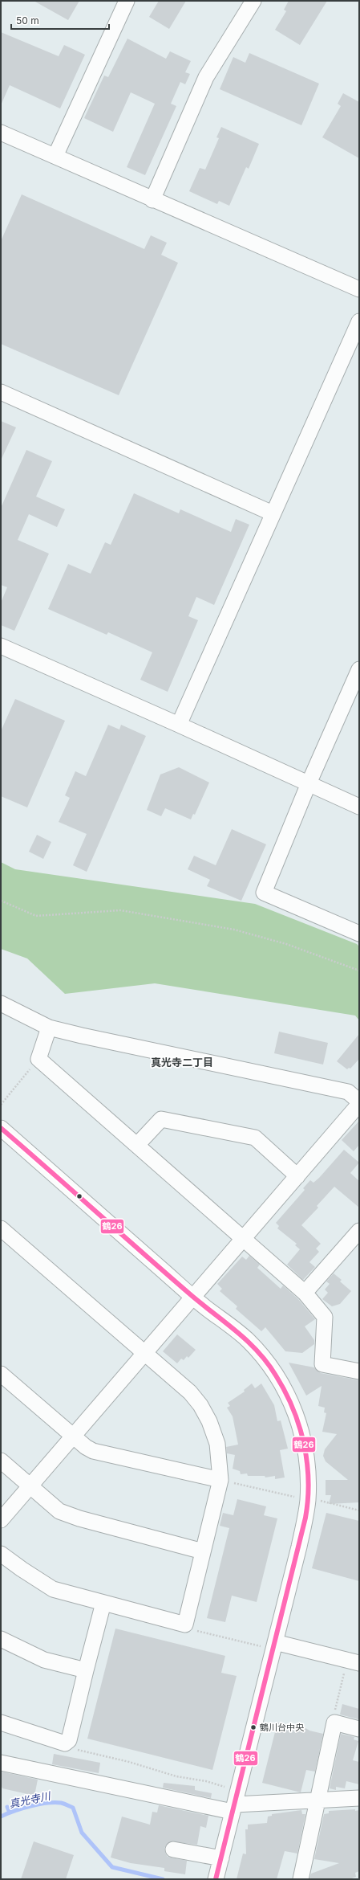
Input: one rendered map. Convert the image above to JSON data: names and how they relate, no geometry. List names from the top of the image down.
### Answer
{
  "districts": ["真光寺二丁目"],
  "water": ["真光寺川"],
  "places": ["鶴川台中央"],
  "lines": ["transit line 鶴26"],
  "scale_bar": "50 m"
}
